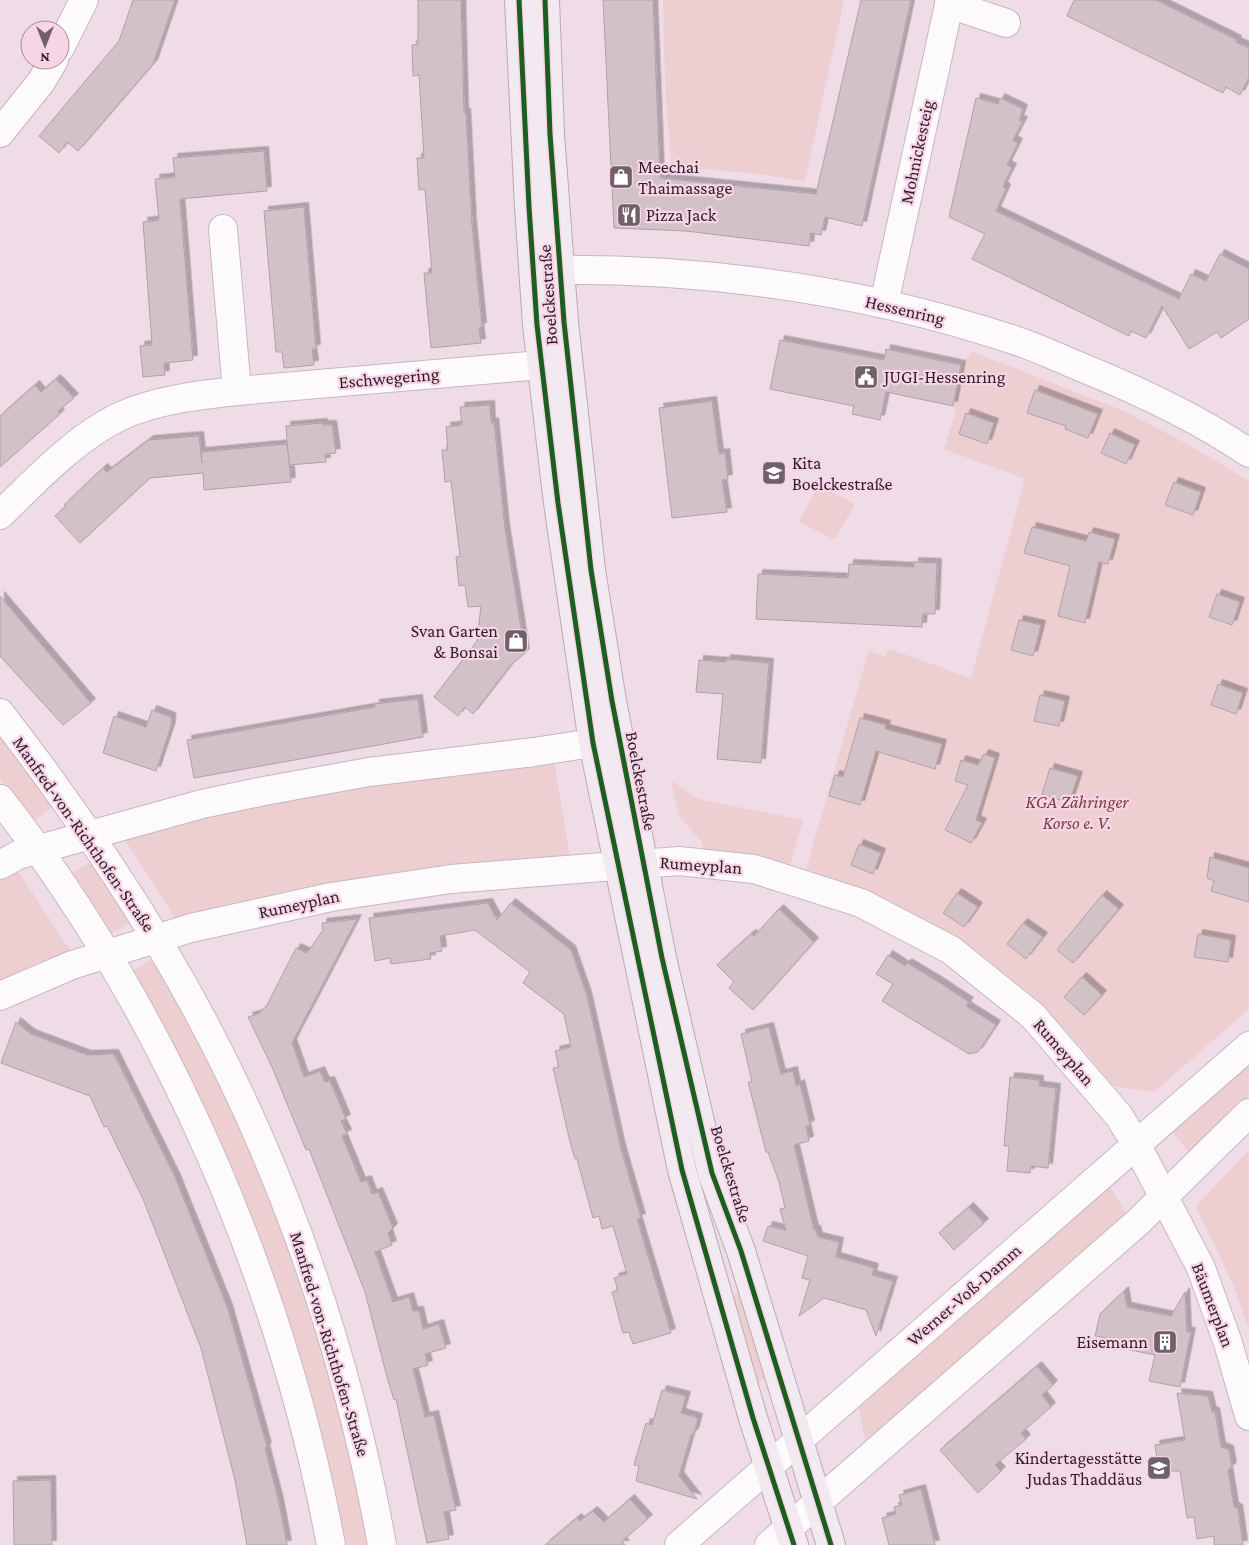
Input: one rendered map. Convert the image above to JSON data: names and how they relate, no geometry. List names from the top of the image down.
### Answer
{
  "streets": {
    "main road": ["Boelckestraße"],
    "street": [
      "Mohnickesteig",
      "Hessenring",
      "Eschwegering",
      "Manfred-von-Richthofen-Straße",
      "Rumeyplan",
      "Werner-Voß-Damm",
      "Bäumerplan"
    ]
  },
  "crossings": [
    ["Mohnickesteig", "Hessenring"],
    ["Boelckestraße", "Hessenring"],
    ["Boelckestraße", "Eschwegering"],
    ["Boelckestraße", "Rumeyplan"],
    ["Boelckestraße", "Werner-Voß-Damm"],
    ["Manfred-von-Richthofen-Straße", "Rumeyplan"],
    ["Rumeyplan", "Werner-Voß-Damm"],
    ["Rumeyplan", "Bäumerplan"]
  ],
  "parks": ["KGA Zähringer Korso e. V."],
  "places": {
    "shop": ["Meechai Thaimassage", "Svan Garten & Bonsai"],
    "restaurant": ["Pizza Jack"],
    "public building": ["JUGI-Hessenring"],
    "school or university": ["Kita Boelckestraße", "Kindertagesstätte Judas Thaddäus"],
    "building": ["Eisemann"]
  },
  "north": "bottom"
}
